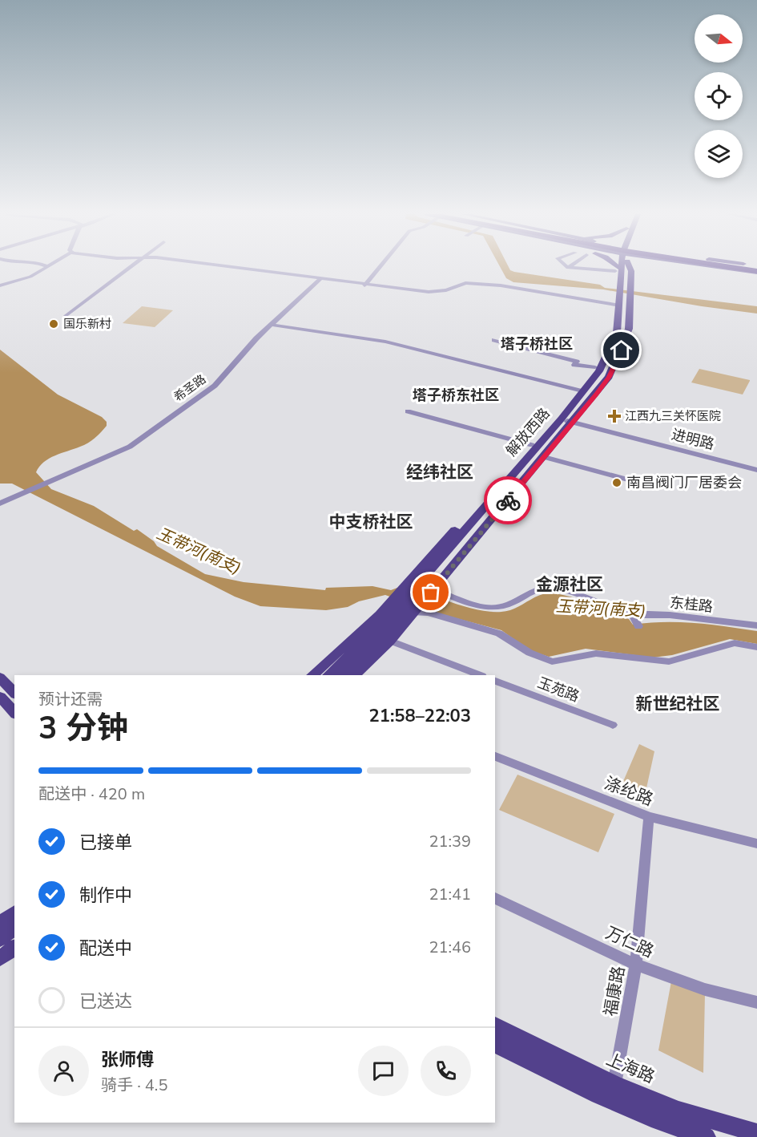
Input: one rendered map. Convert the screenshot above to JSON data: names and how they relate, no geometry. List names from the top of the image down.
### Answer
{
  "streets": {
    "main road": ["解放西路", "上海路"],
    "street": [
      "希圣路",
      "进明路",
      "东桂路",
      "玉苑路",
      "涤纶路",
      "万仁路",
      "福康路"
    ]
  },
  "crossings": [
    ["解放西路", "进明路"],
    ["解放西路", "东桂路"],
    ["涤纶路", "福康路"],
    ["万仁路", "福康路"],
    ["福康路", "上海路"]
  ],
  "districts": [
    "塔子桥社区",
    "塔子桥东社区",
    "经纬社区",
    "中支桥社区",
    "金源社区",
    "新世纪社区"
  ],
  "water": ["玉带河(南支)"],
  "places": {
    "other": ["国乐新村", "南昌阀门厂居委会"],
    "health": ["江西九三关怀医院"]
  },
  "north": "right",
  "page": {
    "heading": ["3 分钟", "预计还需", "21:58–22:03"],
    "panel": ["张师傅", "骑手 · 4.5"],
    "bar": "配送中 · 420 m",
    "list": [
      ["已接单", "21:39"],
      ["制作中", "21:41"],
      ["配送中", "21:46"],
      "已送达"
    ]
  }
}
